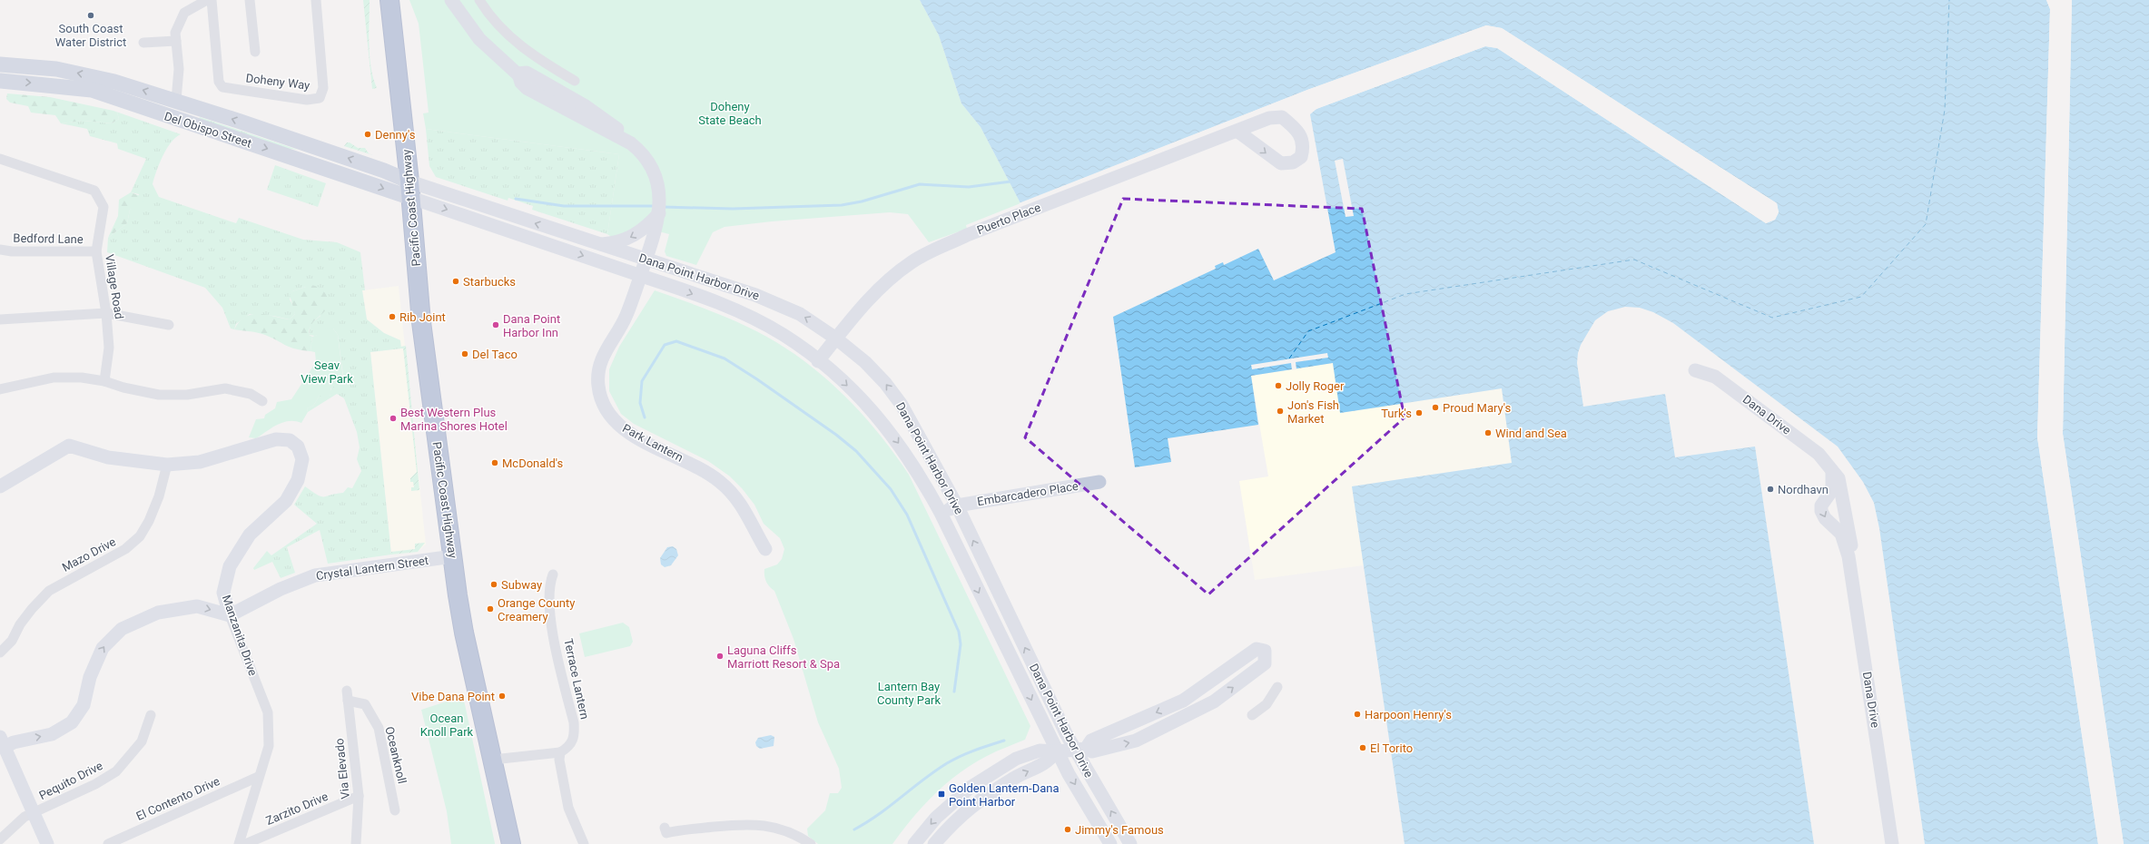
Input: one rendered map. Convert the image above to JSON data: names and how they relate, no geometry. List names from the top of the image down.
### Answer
{
  "streets": {
    "highway": ["Pacific Coast Highway"],
    "main road": ["Del Obispo Street"],
    "street": [
      "Doheny Way",
      "Puerto Place",
      "Bedford Lane",
      "Dana Point Harbor Drive",
      "Village Road",
      "Dana Drive",
      "Park Lantern",
      "Embarcadero Place",
      "Mazo Drive",
      "Crystal Lantern Street",
      "Manzanita Drive",
      "Terrace Lantern",
      "Oceanknoll",
      "Via Elevado",
      "Pequito Drive",
      "El Contento Drive",
      "Zarzito Drive"
    ]
  },
  "crossings": [
    ["Del Obispo Street", "Pacific Coast Highway"],
    ["Del Obispo Street", "Dana Point Harbor Drive"],
    ["Pacific Coast Highway", "Dana Point Harbor Drive"],
    ["Pacific Coast Highway", "Crystal Lantern Street"],
    ["Puerto Place", "Dana Point Harbor Drive"],
    ["Bedford Lane", "Village Road"],
    ["Dana Point Harbor Drive", "Park Lantern"],
    ["Dana Point Harbor Drive", "Embarcadero Place"],
    ["Mazo Drive", "Manzanita Drive"],
    ["Crystal Lantern Street", "Manzanita Drive"],
    ["Manzanita Drive", "El Contento Drive"],
    ["Oceanknoll", "Via Elevado"],
    ["Via Elevado", "Zarzito Drive"]
  ],
  "parks": [
    "Doheny State Beach",
    "Seav View Park",
    "Lantern Bay County Park",
    "Ocean Knoll Park"
  ],
  "places": {
    "other": [
      "South Coast Water District",
      "Denny's",
      "Starbucks",
      "Rib Joint",
      "Dana Point Harbor Inn",
      "Del Taco",
      "Jolly Roger",
      "Proud Mary's",
      "Jon's Fish Market",
      "Turk's",
      "Best Western Plus Marina Shores Hotel",
      "Wind and Sea",
      "McDonald's",
      "Nordhavn",
      "Subway",
      "Orange County Creamery",
      "Laguna Cliffs Marriott Resort & Spa",
      "Vibe Dana Point",
      "Harpoon Henry's",
      "El Torito",
      "Jimmy's Famous"
    ],
    "transit": ["Golden Lantern-Dana Point Harbor"]
  }
}
